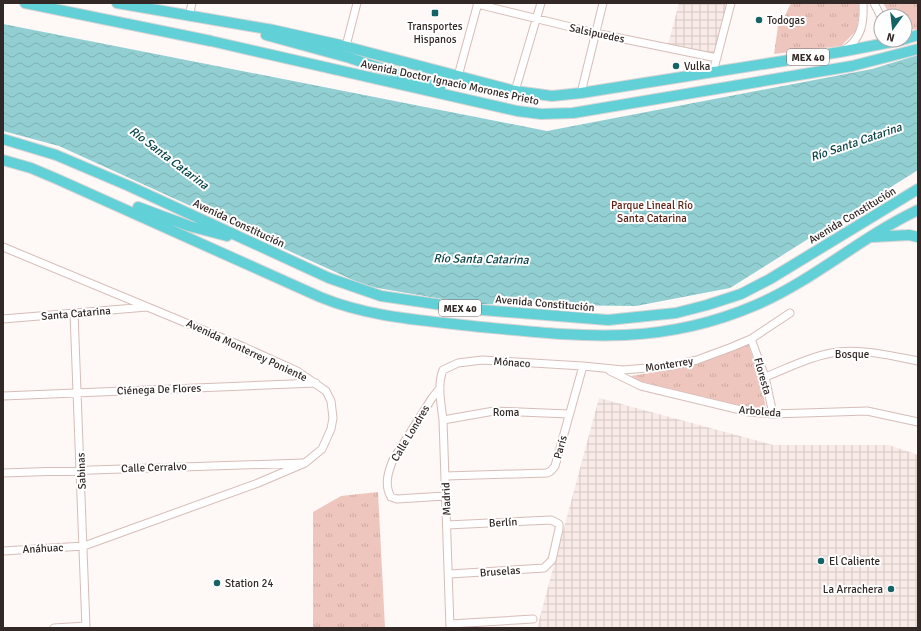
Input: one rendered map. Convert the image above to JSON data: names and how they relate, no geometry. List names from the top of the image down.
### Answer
{
  "streets": {
    "highway": ["MEX 40", "Avenida Doctor Ignacio Morones Prieto", "Avenida Constitución"],
    "street": [
      "Salsipuedes",
      "Santa Catarina",
      "Avenida Monterrey Poniente",
      "Bosque",
      "Mónaco",
      "Monterrey",
      "Floresta",
      "Ciénega De Flores",
      "Arboleda",
      "Roma",
      "Calle Londres",
      "París",
      "Calle Cerralvo",
      "Sabinas",
      "Madrid",
      "Berlín",
      "Anáhuac",
      "Bruselas"
    ]
  },
  "crossings": [
    ["Santa Catarina", "Avenida Monterrey Poniente"],
    ["Santa Catarina", "Sabinas"],
    ["Avenida Monterrey Poniente", "Ciénega De Flores"],
    ["Avenida Monterrey Poniente", "Calle Cerralvo"],
    ["Avenida Monterrey Poniente", "Sabinas"],
    ["Avenida Monterrey Poniente", "Anáhuac"],
    ["Bosque", "Floresta"],
    ["Mónaco", "Monterrey"],
    ["Mónaco", "París"],
    ["Mónaco", "Madrid"],
    ["Monterrey", "Floresta"],
    ["Monterrey", "Arboleda"],
    ["Monterrey", "París"],
    ["Floresta", "Arboleda"],
    ["Ciénega De Flores", "Sabinas"],
    ["Roma", "París"],
    ["Roma", "Madrid"],
    ["Calle Londres", "Madrid"],
    ["París", "Madrid"],
    ["Calle Cerralvo", "Sabinas"],
    ["Sabinas", "Anáhuac"],
    ["Madrid", "Berlín"],
    ["Madrid", "Bruselas"],
    ["Berlín", "Bruselas"]
  ],
  "water": ["Río Santa Catarina"],
  "parks": ["Parque Lineal Río Santa Catarina"],
  "places": {
    "transit": ["Transportes Hispanos"],
    "other": [
      "Todogas",
      "Vulka",
      "El Caliente",
      "Station 24",
      "La Arrachera"
    ]
  },
  "north": "bottom"
}
